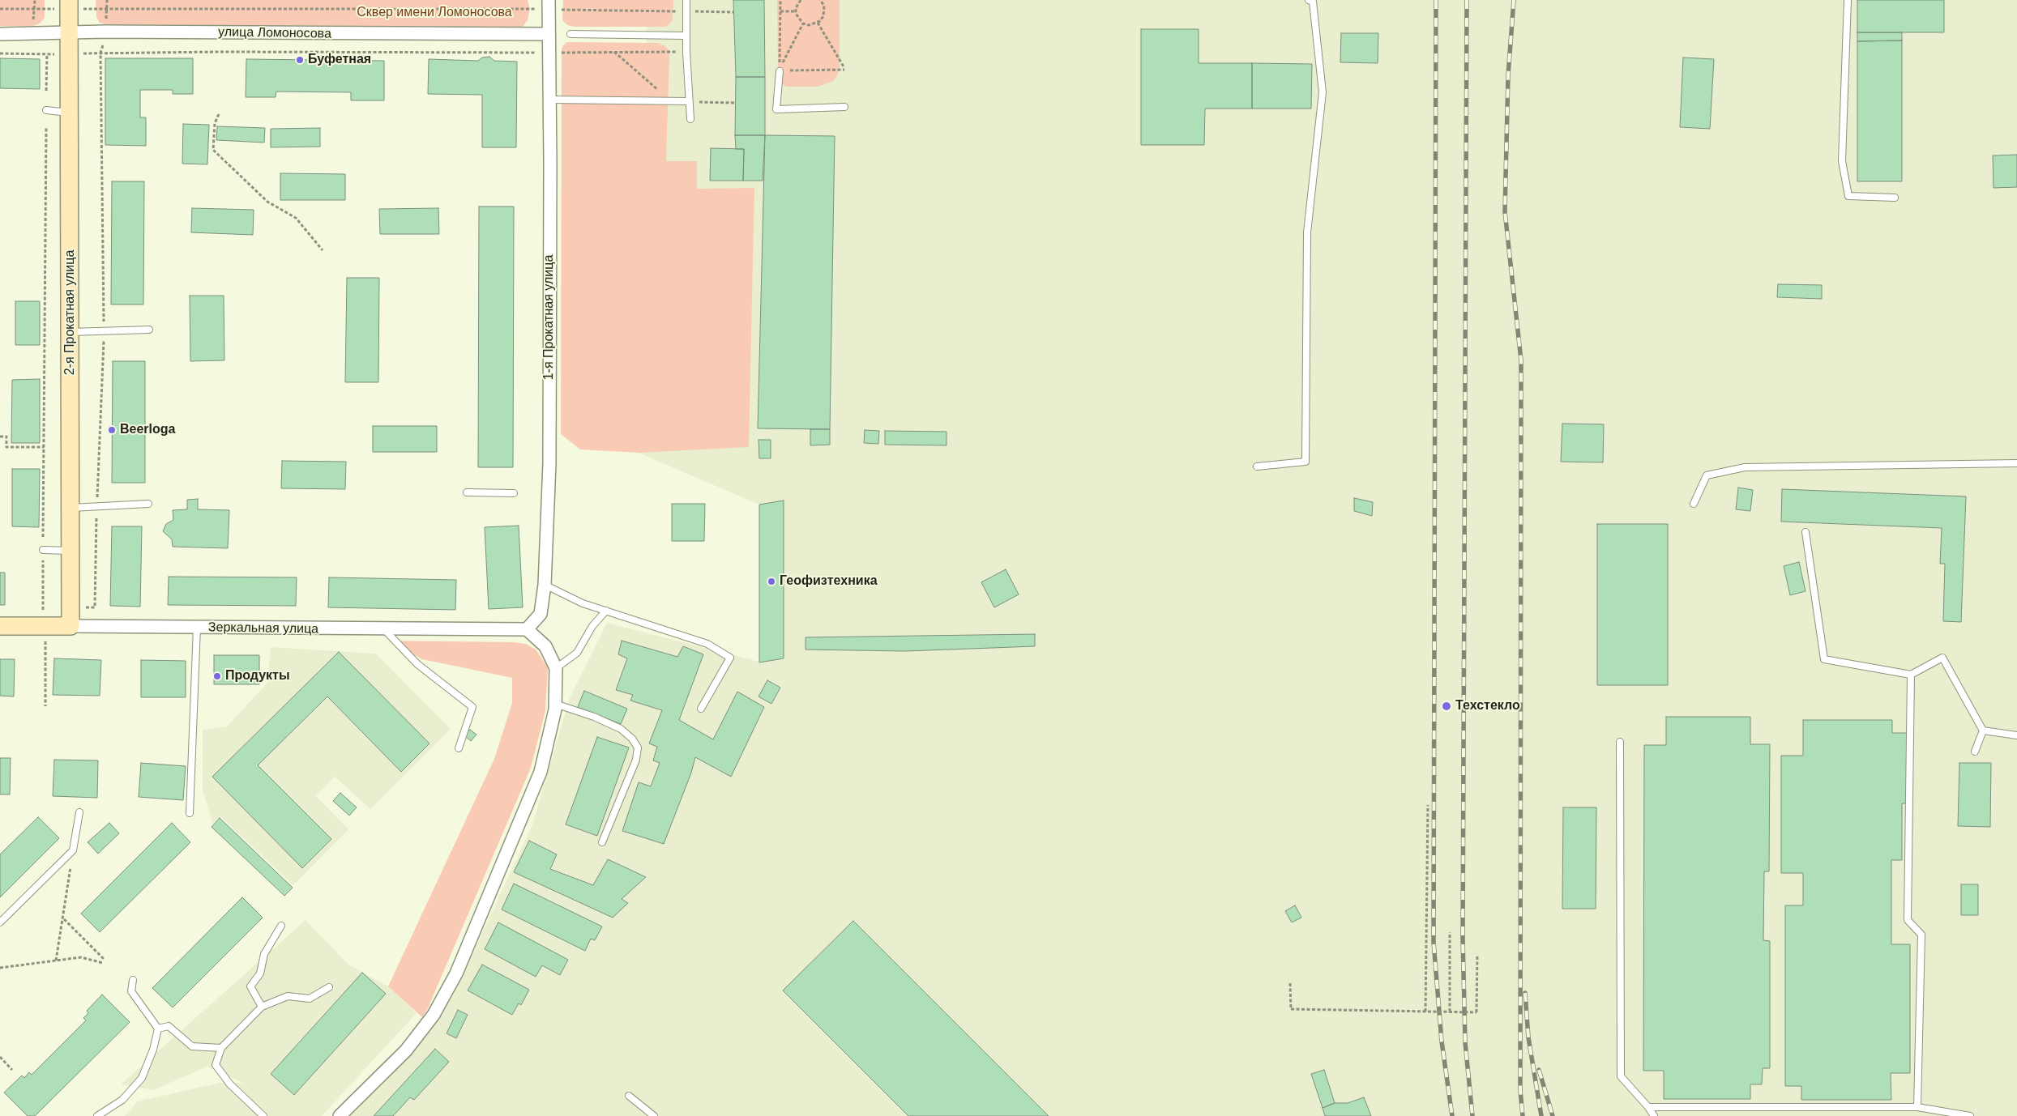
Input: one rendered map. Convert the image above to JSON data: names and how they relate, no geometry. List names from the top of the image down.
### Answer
{
  "streets": {
    "street": [
      "улица Ломоносова",
      "2-я Прокатная улица",
      "1-я Прокатная улица",
      "Зеркальная улица"
    ]
  },
  "crossings": [
    ["улица Ломоносова", "2-я Прокатная улица"],
    ["улица Ломоносова", "1-я Прокатная улица"],
    ["2-я Прокатная улица", "Зеркальная улица"],
    ["1-я Прокатная улица", "Зеркальная улица"]
  ],
  "parks": ["Сквер имени Ломоносова"],
  "places": [
    "Буфетная",
    "Beerloga",
    "Геофизтехника",
    "Продукты",
    "Техстекло"
  ]
}
